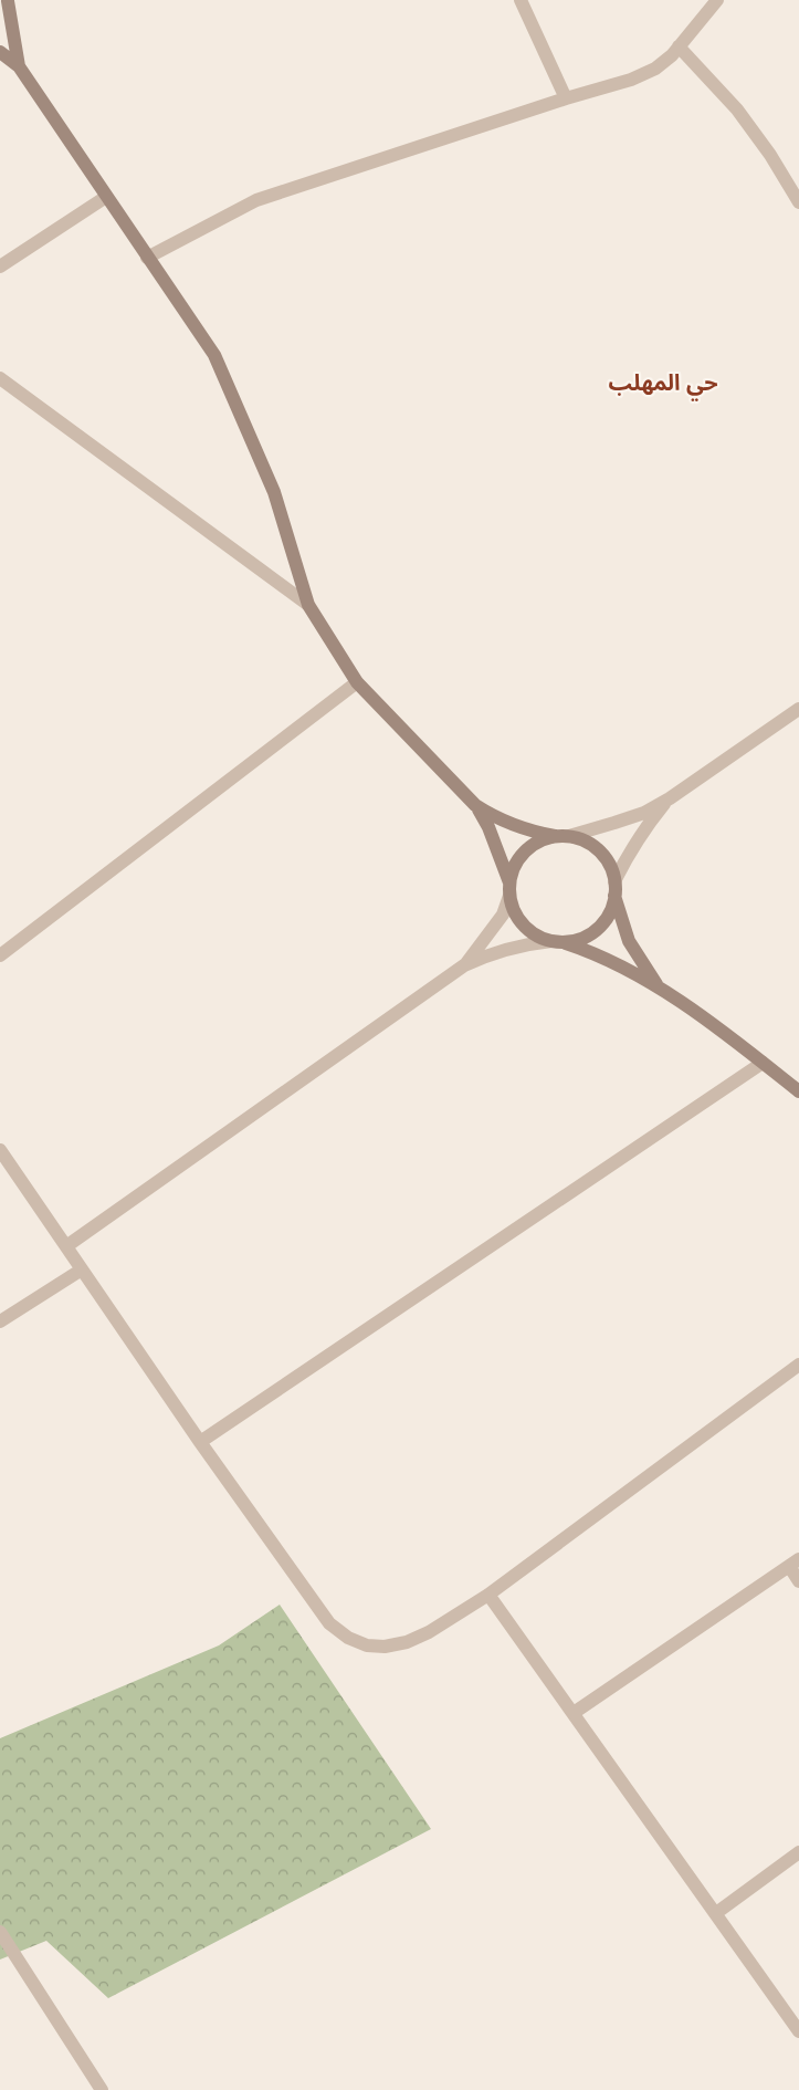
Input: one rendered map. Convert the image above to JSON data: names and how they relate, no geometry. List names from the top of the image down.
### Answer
{
  "districts": ["حي المهلب"]
}
